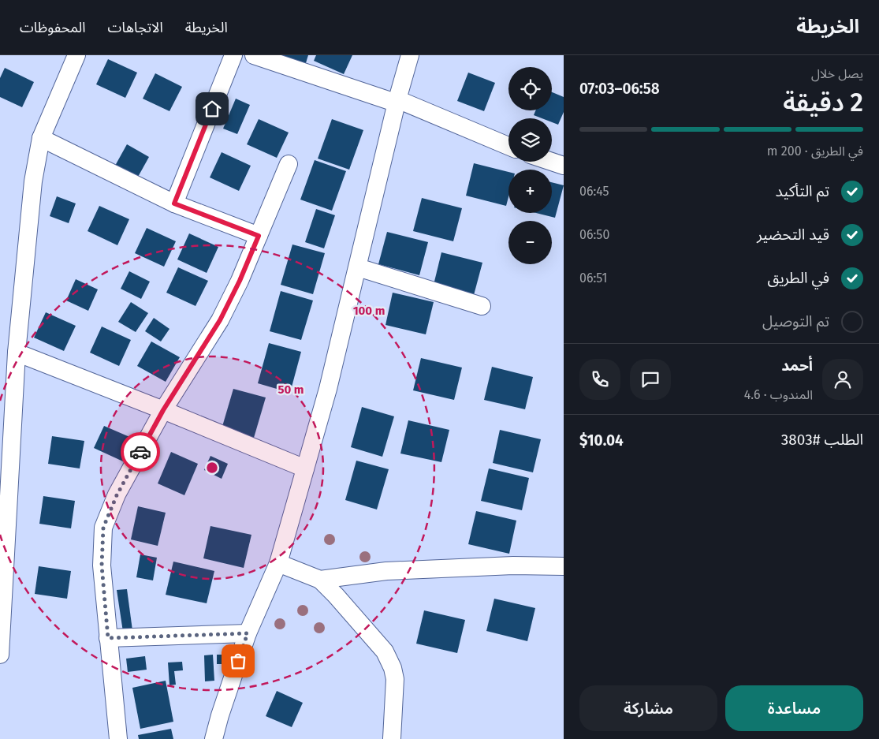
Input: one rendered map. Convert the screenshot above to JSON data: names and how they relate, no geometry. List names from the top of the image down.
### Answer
{
  "page": {
    "header": "الخريطة",
    "nav": ["الخريطة", "الاتجاهات", "المحفوظات"],
    "heading": ["2 دقيقة", "يصل خلال", "06:58–07:03"],
    "panel": [
      "أحمد",
      "المندوب · 4.6",
      "الطلب #3803",
      "$10.04"
    ],
    "map_buttons": ["+", "−"],
    "bar": "في الطريق · 200 m",
    "list": [
      ["تم التأكيد", "06:45"],
      ["قيد التحضير", "06:50"],
      ["في الطريق", "06:51"],
      "تم التوصيل"
    ],
    "buttons": ["مساعدة", "مشاركة"]
  },
  "rings": ["100 m", "50 m"]
}
